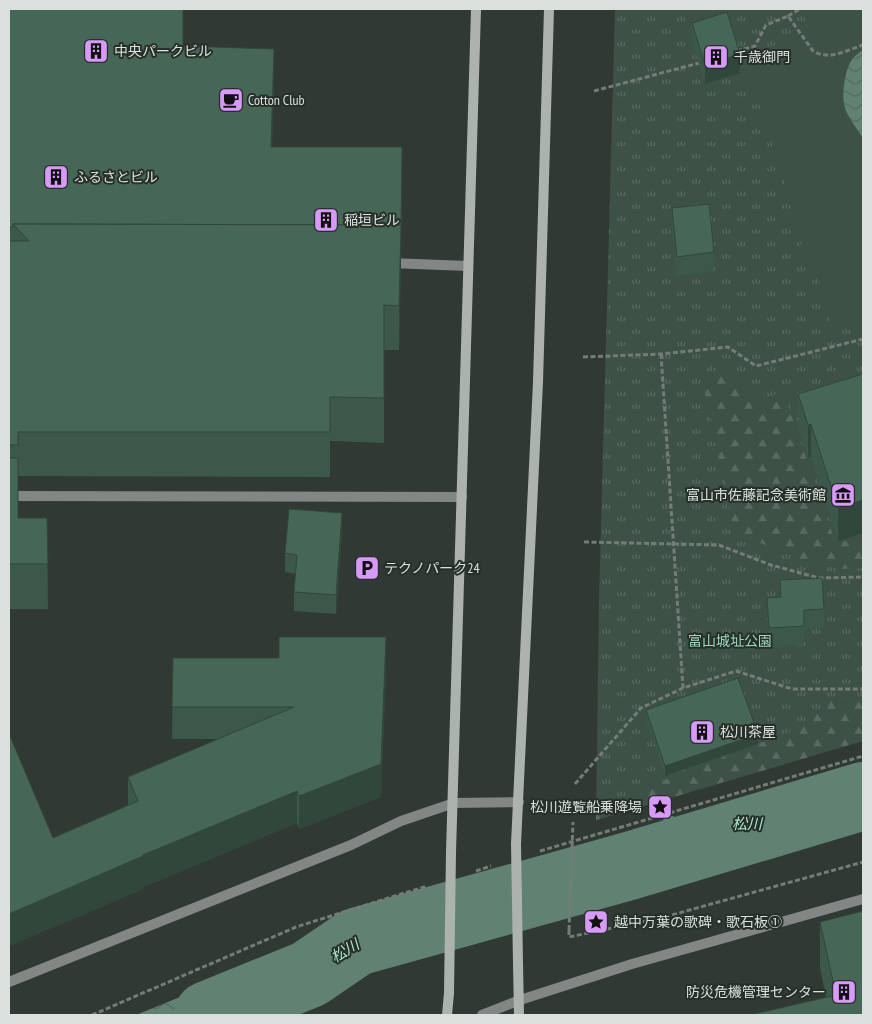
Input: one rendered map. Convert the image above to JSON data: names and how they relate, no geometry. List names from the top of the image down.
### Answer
{
  "water": ["松川"],
  "parks": ["富山城址公園"],
  "places": {
    "building": [
      "中央パークビル",
      "千歳御門",
      "ふるさとビル",
      "稲垣ビル",
      "松川茶屋",
      "防災危機管理センター"
    ],
    "cafe": ["Cotton Club"],
    "museum": ["富山市佐藤記念美術館"],
    "parking": ["テクノパーク24"],
    "place": ["松川遊覧船乗降場", "越中万葉の歌碑・歌石板①"]
  }
}
